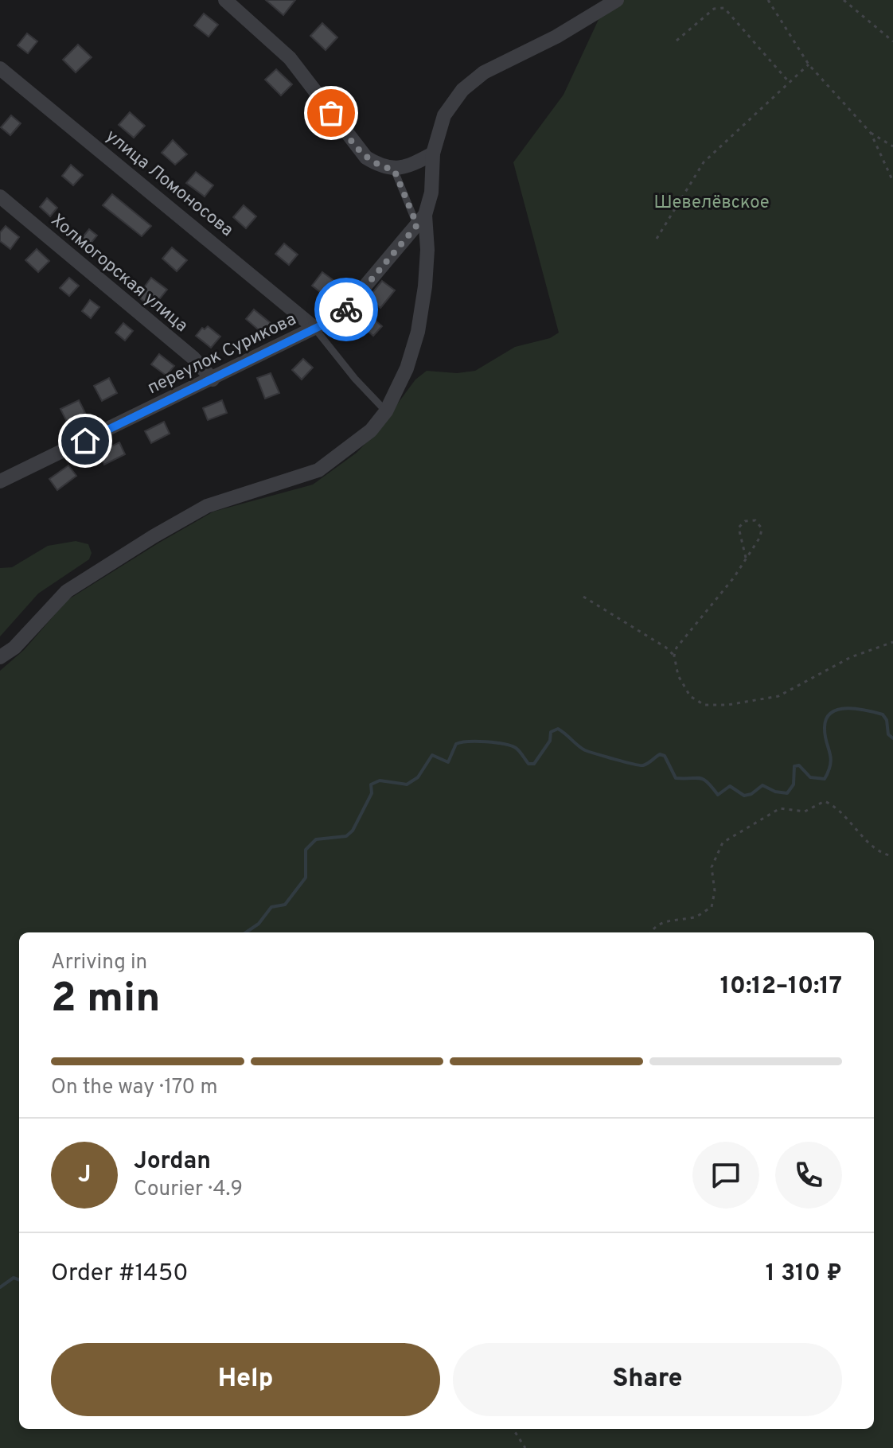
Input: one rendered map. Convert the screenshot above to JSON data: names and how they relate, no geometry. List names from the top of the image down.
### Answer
{
  "streets": {
    "street": ["улица Ломоносова", "Холмогорская улица", "переулок Сурикова"]
  },
  "crossings": [
    ["улица Ломоносова", "переулок Сурикова"],
    ["Холмогорская улица", "переулок Сурикова"]
  ],
  "parks": ["Шевелёвское"],
  "page": {
    "heading": ["2 min", "Arriving in", "10:12–10:17"],
    "panel": [
      "Jordan",
      "Courier · 4.9",
      "Order #1450",
      "1 310 ₽"
    ],
    "bar": "On the way · 170 m",
    "round": "J",
    "buttons": ["Help", "Share"]
  }
}
